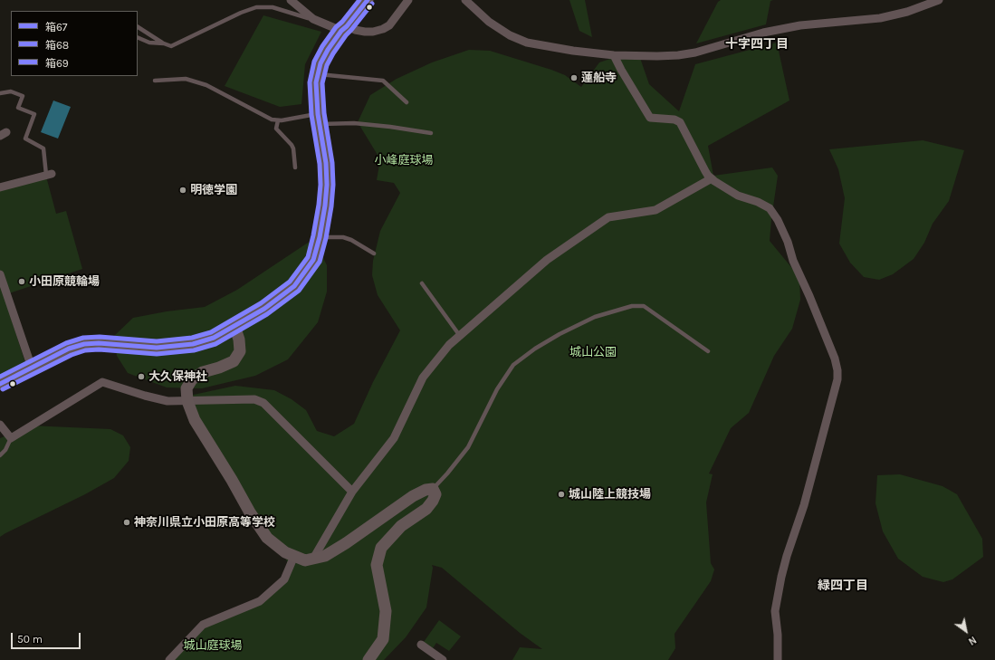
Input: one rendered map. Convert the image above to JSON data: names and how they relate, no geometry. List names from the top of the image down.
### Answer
{
  "districts": ["十字四丁目", "緑四丁目"],
  "parks": ["小峰庭球場", "城山公園", "城山庭球場"],
  "places": [
    "蓮船寺",
    "明徳学園",
    "小田原競輪場",
    "大久保神社",
    "城山陸上競技場",
    "神奈川県立小田原高等学校"
  ],
  "lines": ["transit line 箱67", "transit line 箱69", "transit line 箱68"],
  "legend": ["箱67", "箱68", "箱69"],
  "scale_bar": "50 m",
  "north": "bottom right"
}
